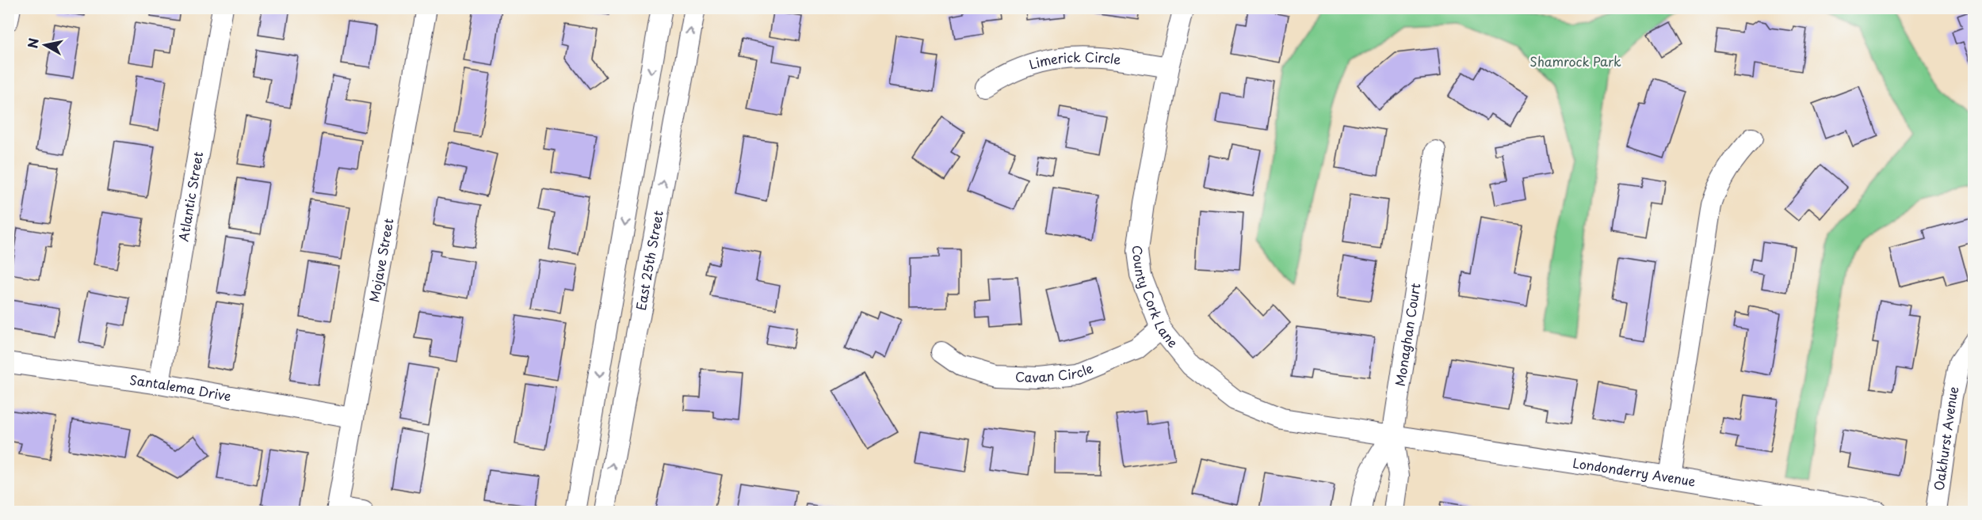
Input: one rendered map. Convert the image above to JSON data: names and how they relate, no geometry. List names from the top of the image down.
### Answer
{
  "streets": {
    "street": [
      "Limerick Circle",
      "Atlantic Street",
      "Mojave Street",
      "East 25th Street",
      "County Cork Lane",
      "Monaghan Court",
      "Cavan Circle",
      "Santalema Drive",
      "Oakhurst Avenue",
      "Londonderry Avenue"
    ]
  },
  "crossings": [
    ["Limerick Circle", "County Cork Lane"],
    ["Atlantic Street", "Santalema Drive"],
    ["Mojave Street", "Santalema Drive"],
    ["County Cork Lane", "Monaghan Court"],
    ["County Cork Lane", "Cavan Circle"],
    ["County Cork Lane", "Londonderry Avenue"],
    ["Monaghan Court", "Londonderry Avenue"]
  ],
  "parks": ["Shamrock Park"],
  "north": "left"
}
